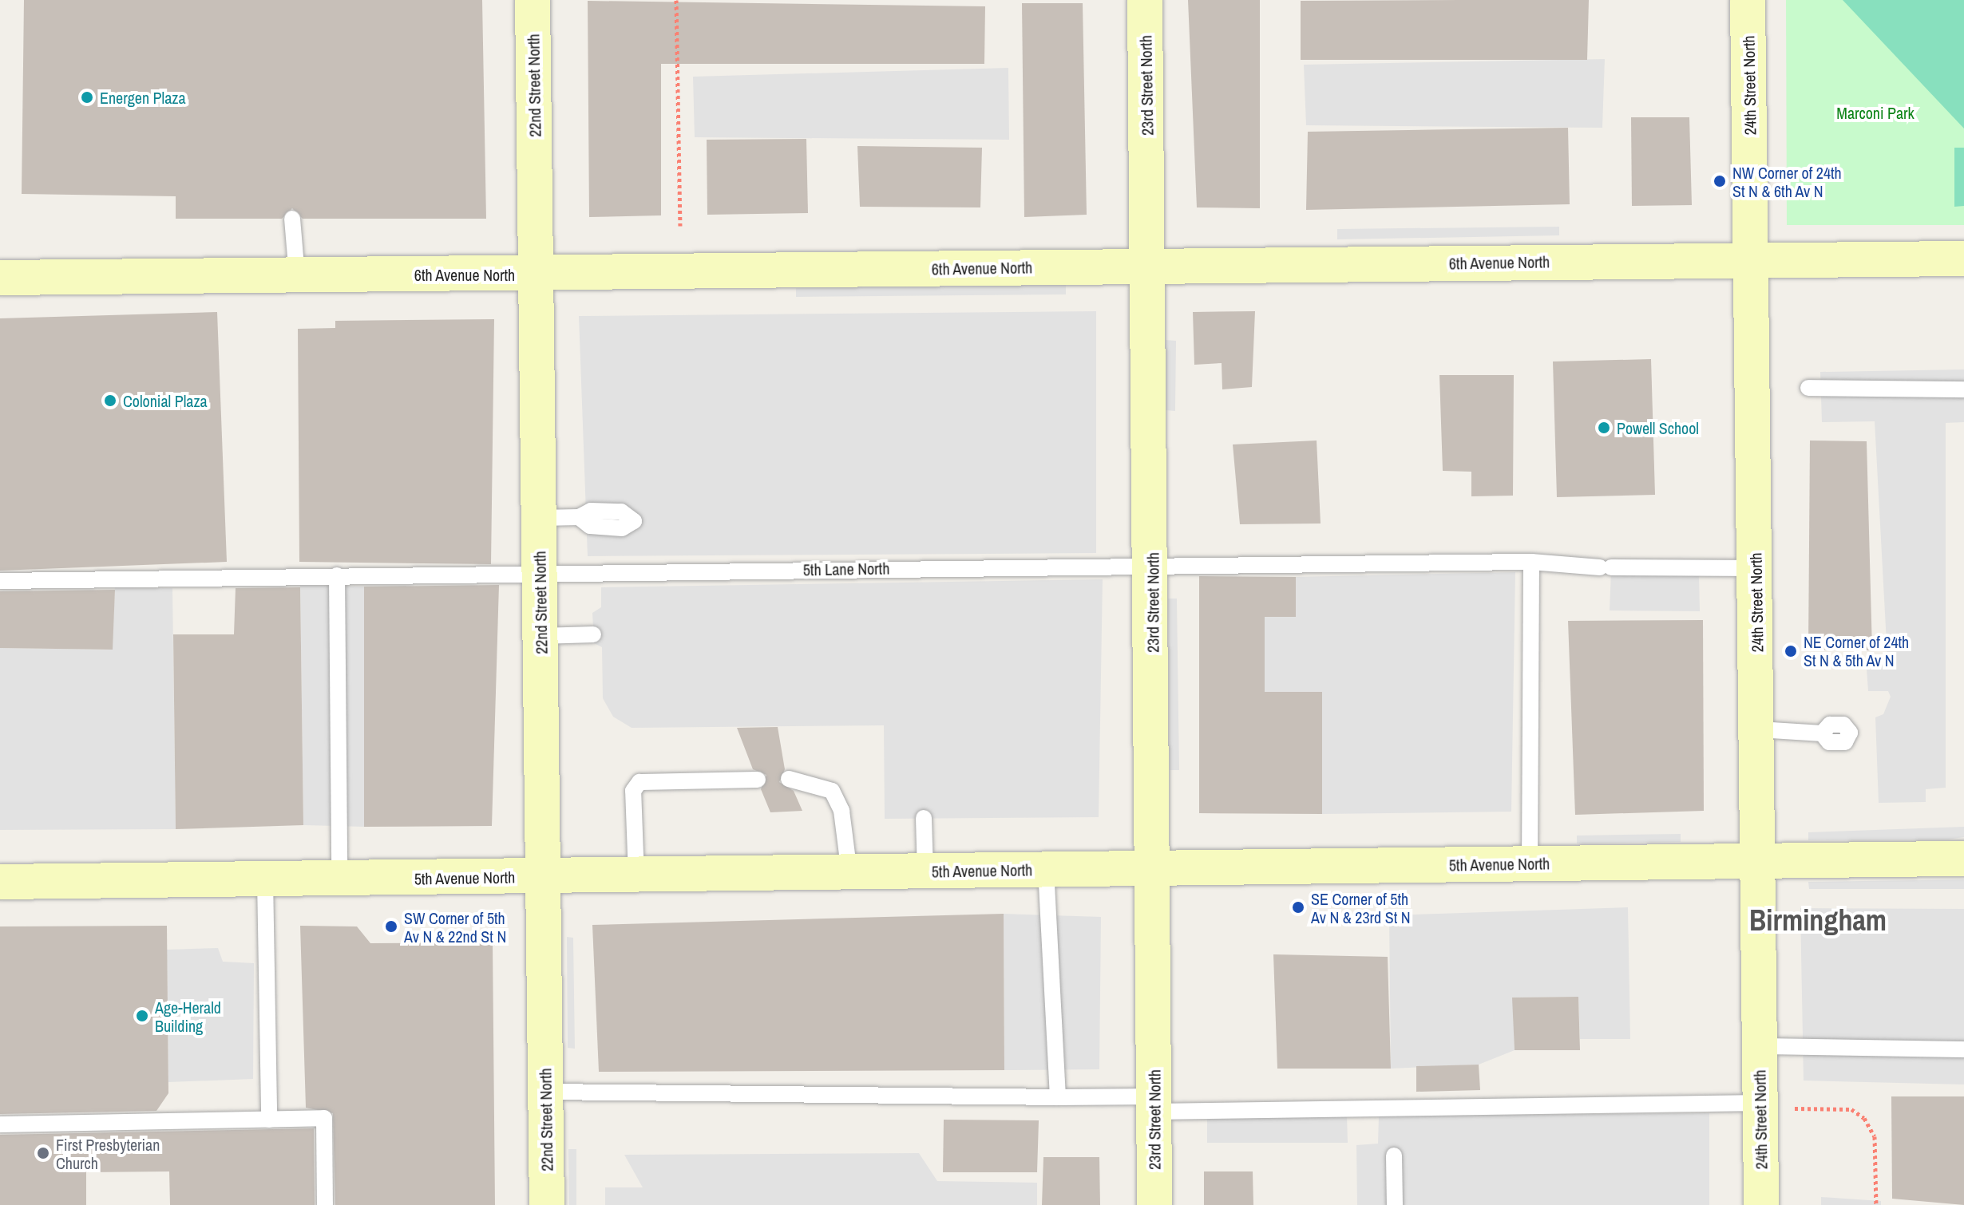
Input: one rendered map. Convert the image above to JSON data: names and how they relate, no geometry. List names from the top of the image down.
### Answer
{
  "streets": {
    "main road": [
      "22nd Street North",
      "23rd Street North",
      "24th Street North",
      "6th Avenue North",
      "5th Avenue North"
    ],
    "lane": ["5th Lane North"]
  },
  "crossings": [
    ["22nd Street North", "6th Avenue North"],
    ["22nd Street North", "5th Lane North"],
    ["22nd Street North", "5th Avenue North"],
    ["23rd Street North", "6th Avenue North"],
    ["23rd Street North", "5th Lane North"],
    ["23rd Street North", "5th Avenue North"],
    ["24th Street North", "6th Avenue North"],
    ["24th Street North", "5th Lane North"],
    ["24th Street North", "5th Avenue North"]
  ],
  "districts": ["Birmingham"],
  "parks": ["Marconi Park"],
  "places": [
    "Energen Plaza",
    "NW Corner of 24th St N & 6th Av N",
    "Colonial Plaza",
    "Powell School",
    "NE Corner of 24th St N & 5th Av N",
    "SE Corner of 5th Av N & 23rd St N",
    "SW Corner of 5th Av N & 22nd St N",
    "Age-Herald Building",
    "First Presbyterian Church"
  ]
}
